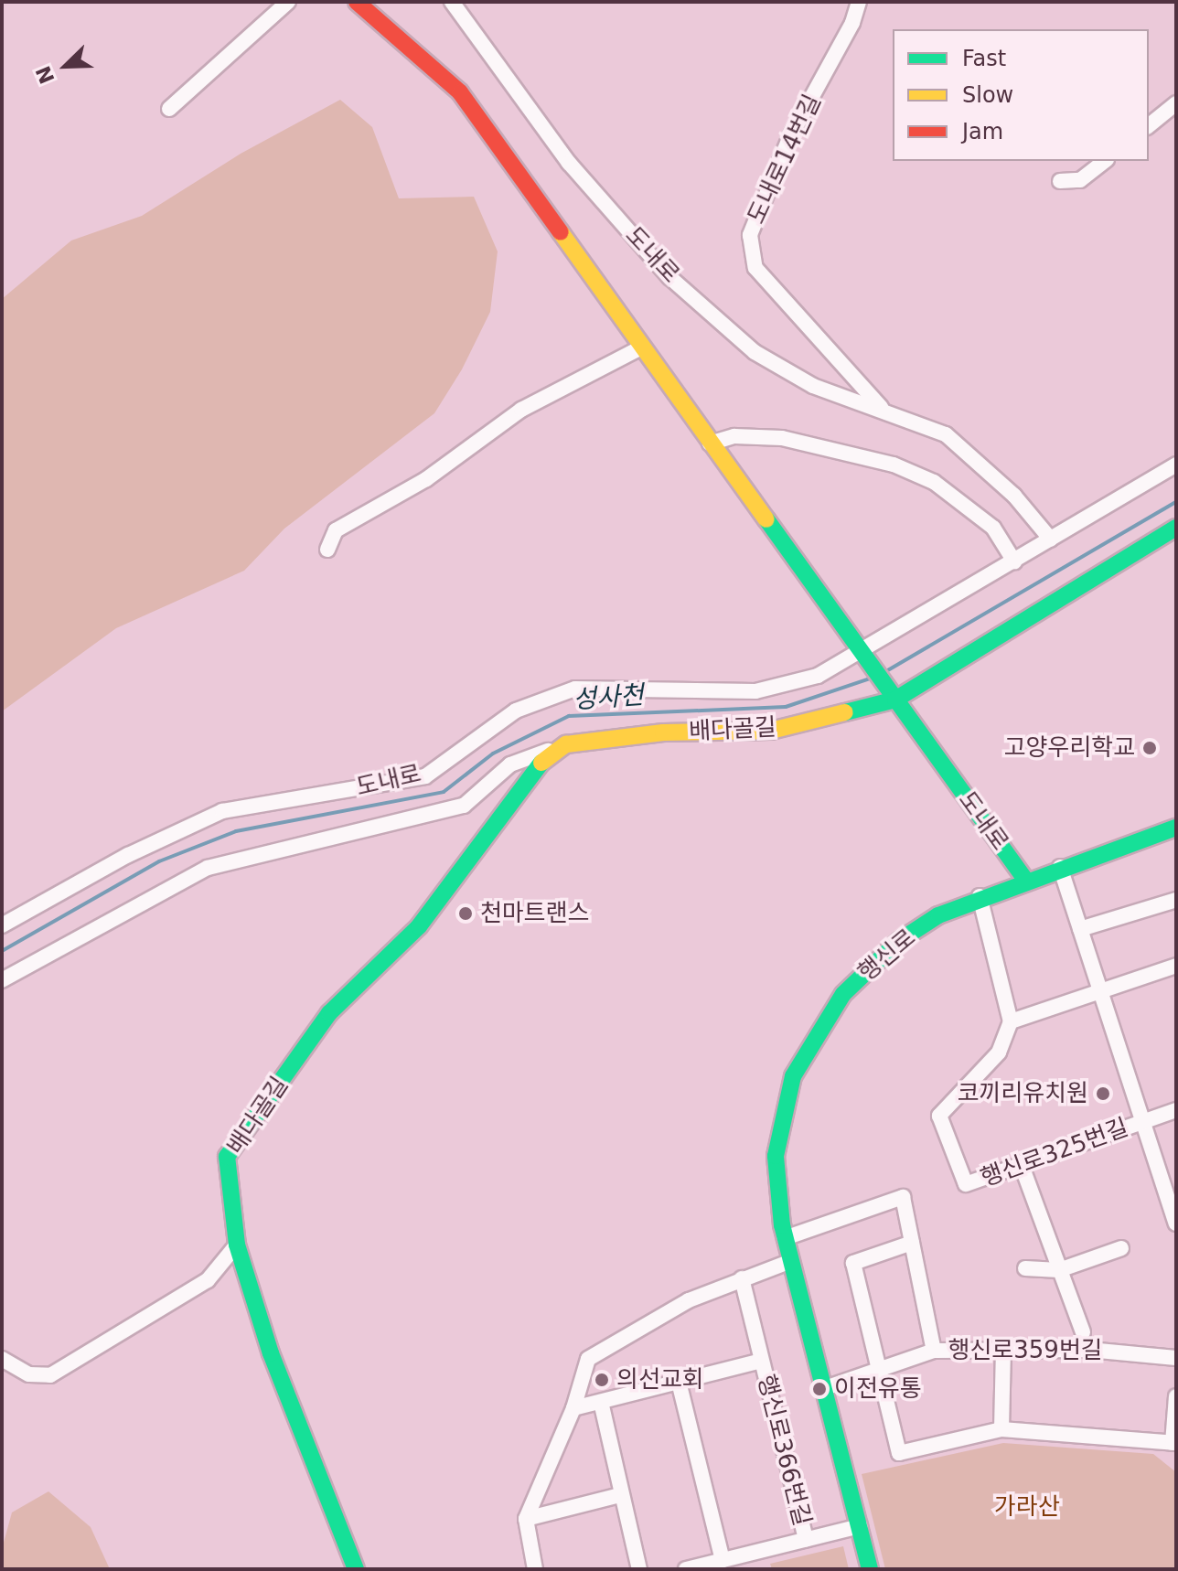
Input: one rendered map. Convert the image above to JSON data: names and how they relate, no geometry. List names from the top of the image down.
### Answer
{
  "streets": {
    "street": [
      "도내로14번길",
      "도내로",
      "배다골길",
      "행신로",
      "행신로325번길",
      "행신로359번길",
      "행신로366번길"
    ]
  },
  "crossings": [
    ["도내로14번길", "도내로"],
    ["도내로", "배다골길"],
    ["도내로", "행신로"],
    ["행신로", "행신로325번길"],
    ["행신로", "행신로359번길"],
    ["행신로", "행신로366번길"],
    ["행신로325번길", "행신로359번길"]
  ],
  "water": ["성사천"],
  "parks": ["가라산"],
  "places": [
    "고양우리학교",
    "천마트랜스",
    "코끼리유치원",
    "의선교회",
    "이전유통"
  ],
  "legend": ["Fast", "Slow", "Jam"],
  "north": "bottom left"
}
